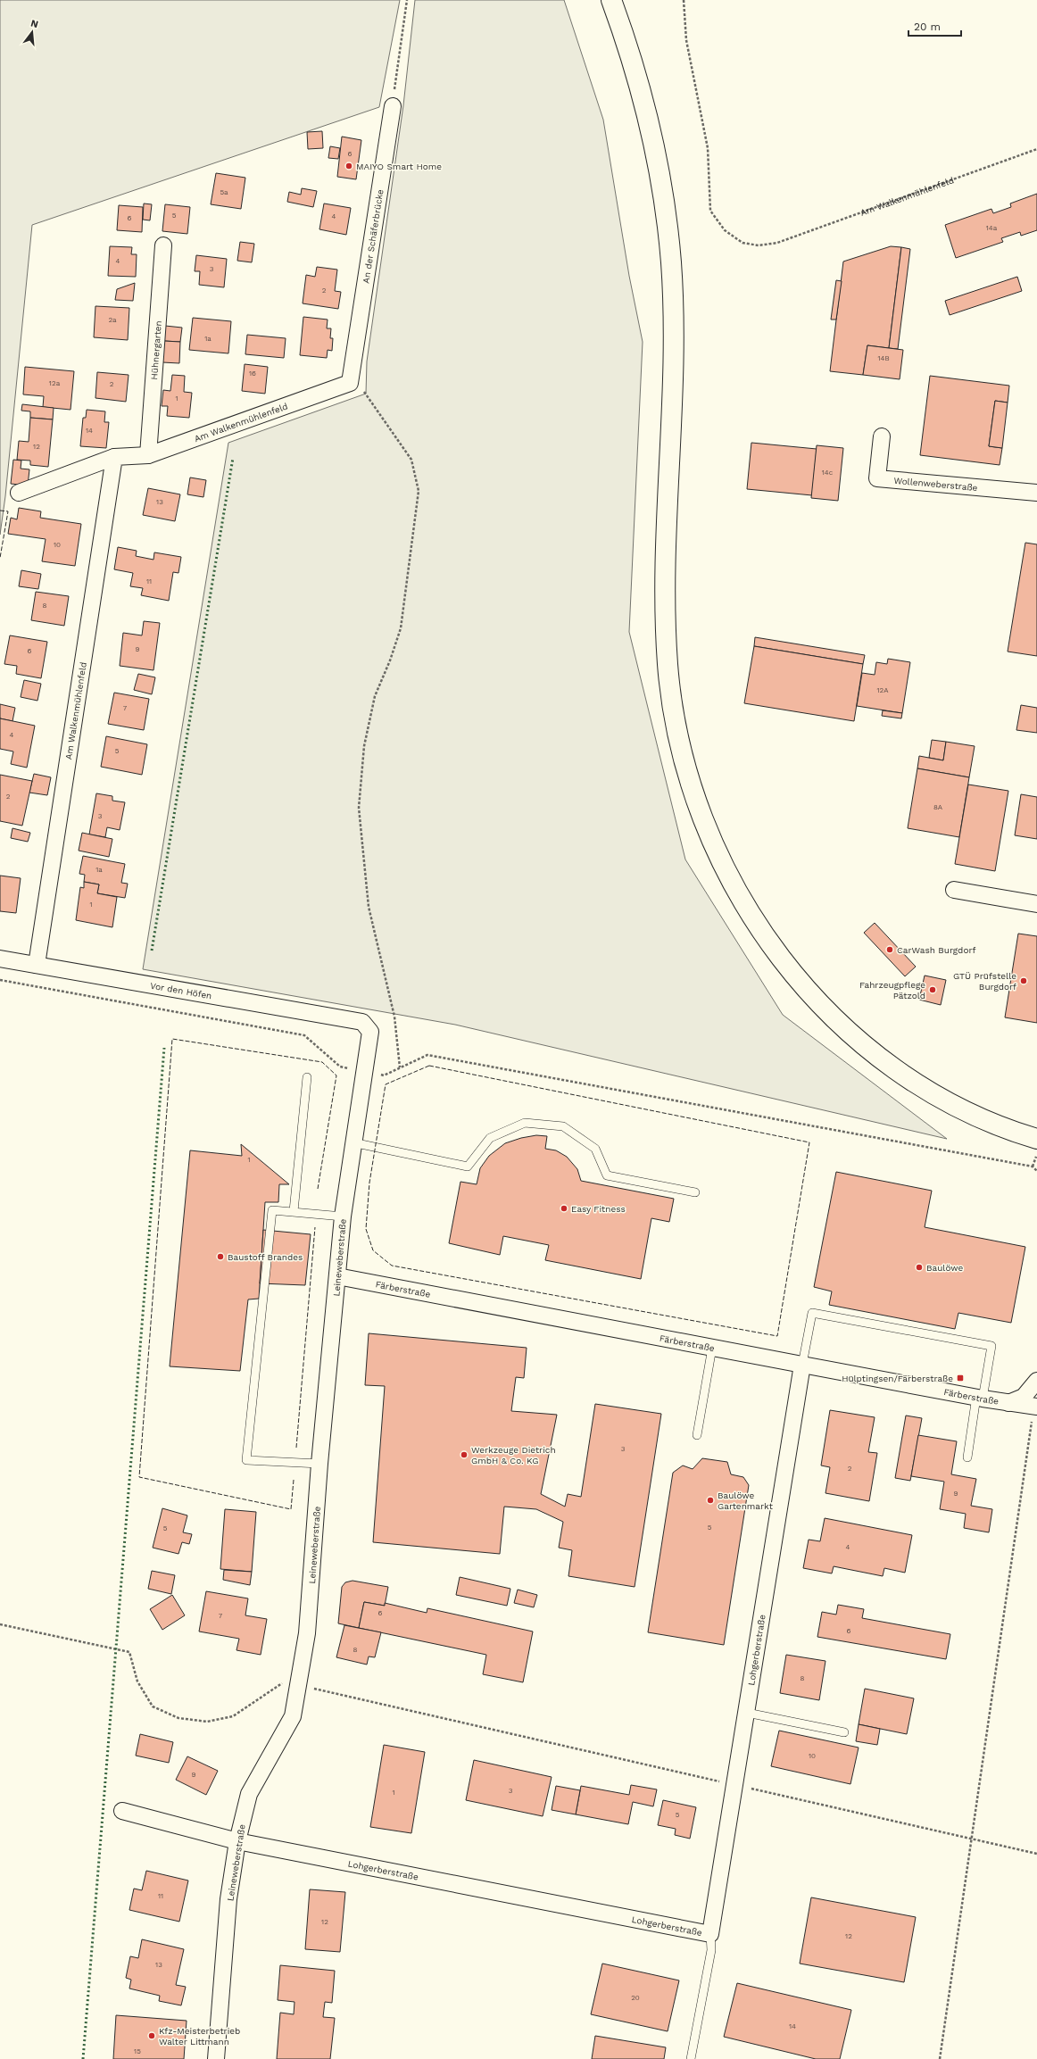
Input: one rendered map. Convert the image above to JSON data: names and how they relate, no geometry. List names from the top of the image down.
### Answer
{
  "streets": {
    "street": [
      "Am Walkenmühlenfeld",
      "An der Schäferbrücke",
      "Hühnergarten",
      "Wollenweberstraße",
      "Vor den Höfen",
      "Leineweberstraße",
      "Färberstraße",
      "Lohgerberstraße"
    ]
  },
  "crossings": [
    ["Am Walkenmühlenfeld", "An der Schäferbrücke"],
    ["Am Walkenmühlenfeld", "Hühnergarten"],
    ["Am Walkenmühlenfeld", "Vor den Höfen"],
    ["Vor den Höfen", "Leineweberstraße"],
    ["Leineweberstraße", "Färberstraße"],
    ["Leineweberstraße", "Lohgerberstraße"],
    ["Färberstraße", "Lohgerberstraße"]
  ],
  "places": {
    "other": [
      "MAIYO Smart Home",
      "CarWash Burgdorf",
      "GTÜ Prüfstelle Burgdorf",
      "Fahrzeugpflege Pätzold",
      "Easy Fitness",
      "Baustoff Brandes",
      "Baulöwe",
      "Werkzeuge Dietrich GmbH & Co. KG",
      "Baulöwe Gartenmarkt",
      "Kfz-Meisterbetrieb Walter Littmann"
    ],
    "transit": ["Hülptingsen/Färberstraße"]
  },
  "house_numbers": [
    "6",
    "5a",
    "5",
    "4",
    "6",
    "14a",
    "4",
    "3",
    "2",
    "2a",
    "1a",
    "14B",
    "16",
    "12a",
    "2",
    "1",
    "14",
    "12",
    "14c",
    "13",
    "10",
    "11",
    "8",
    "9",
    "6",
    "12A",
    "7",
    "4",
    "5",
    "2",
    "8A",
    "3",
    "1a",
    "1",
    "1",
    "3",
    "2",
    "9",
    "5",
    "5",
    "4",
    "6",
    "7",
    "6",
    "8",
    "8",
    "10",
    "9",
    "3",
    "1",
    "5",
    "11",
    "12",
    "12",
    "13",
    "20",
    "14",
    "15"
  ],
  "scale_bar": "20 m",
  "north": "top"
}
